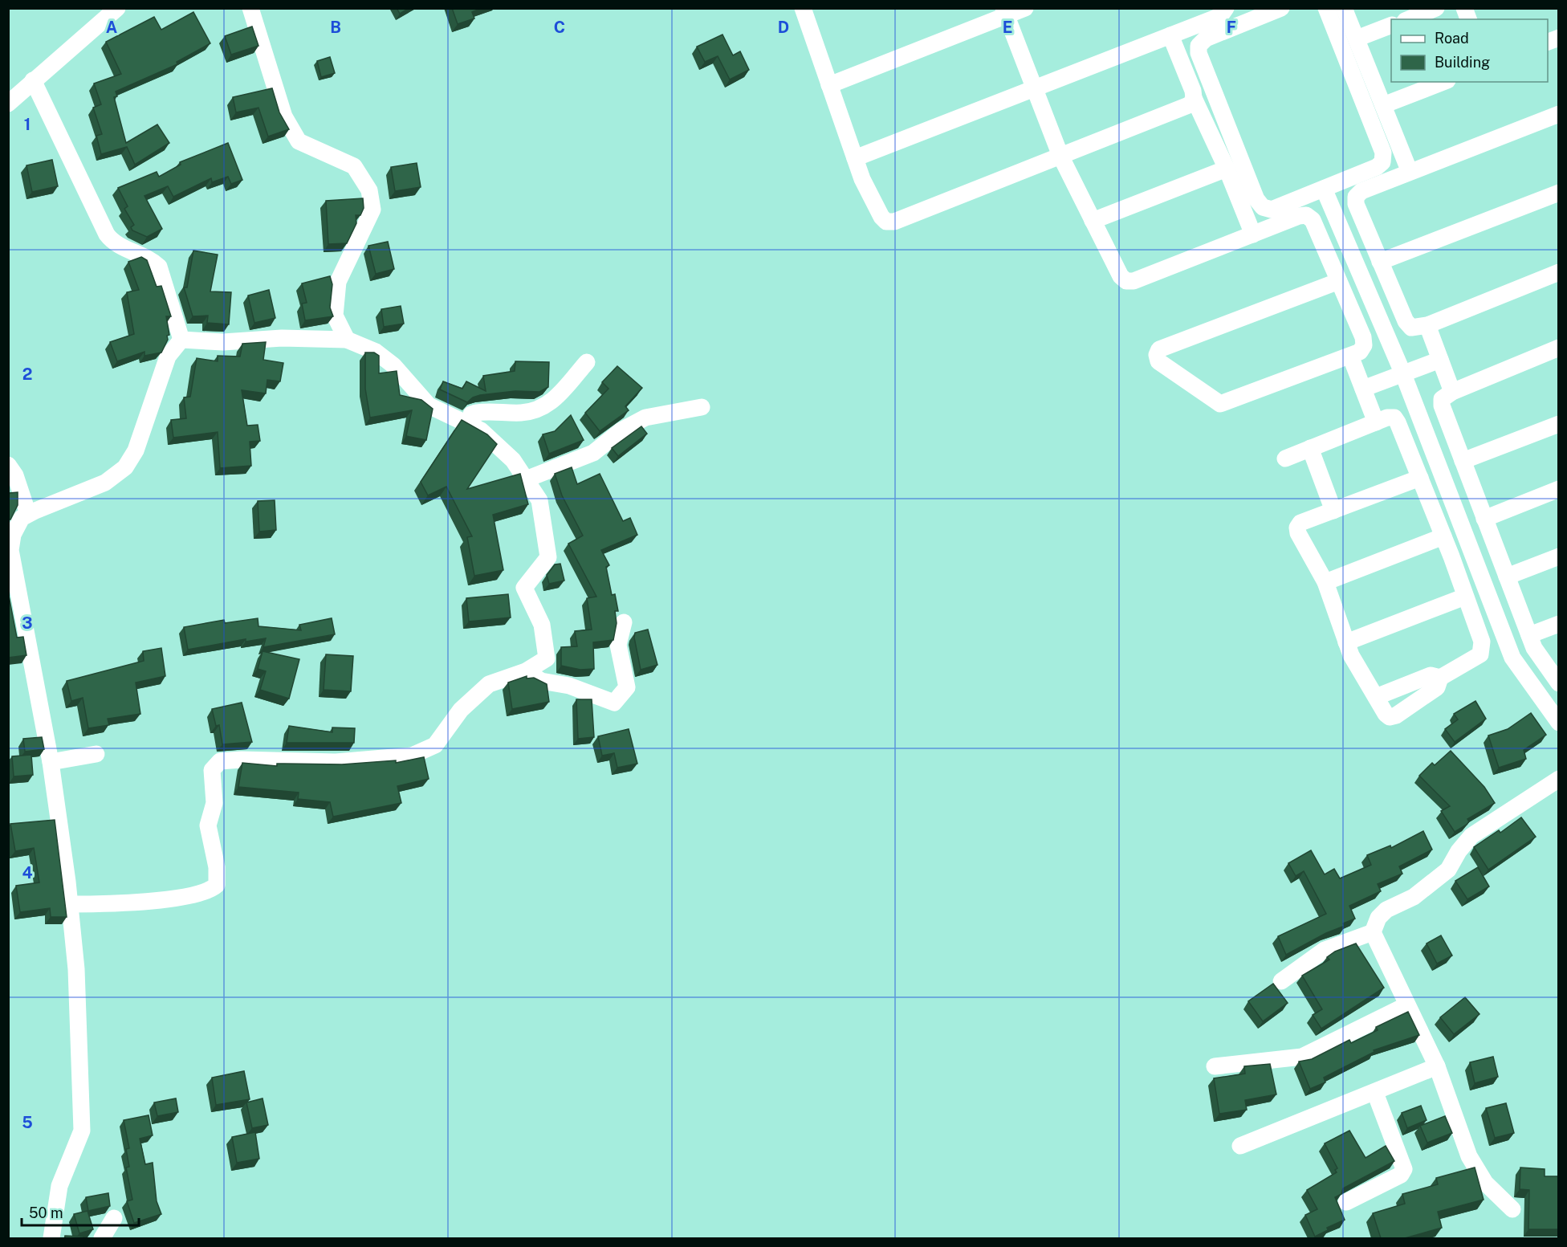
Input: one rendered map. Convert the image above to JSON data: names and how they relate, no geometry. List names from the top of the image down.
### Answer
{
  "legend": ["Road", "Building"],
  "scale_bar": "50 m",
  "grid": {
    "columns": [
      "A",
      "B",
      "C",
      "D",
      "E",
      "F"
    ],
    "rows": [
      "1",
      "2",
      "3",
      "4",
      "5"
    ]
  }
}
